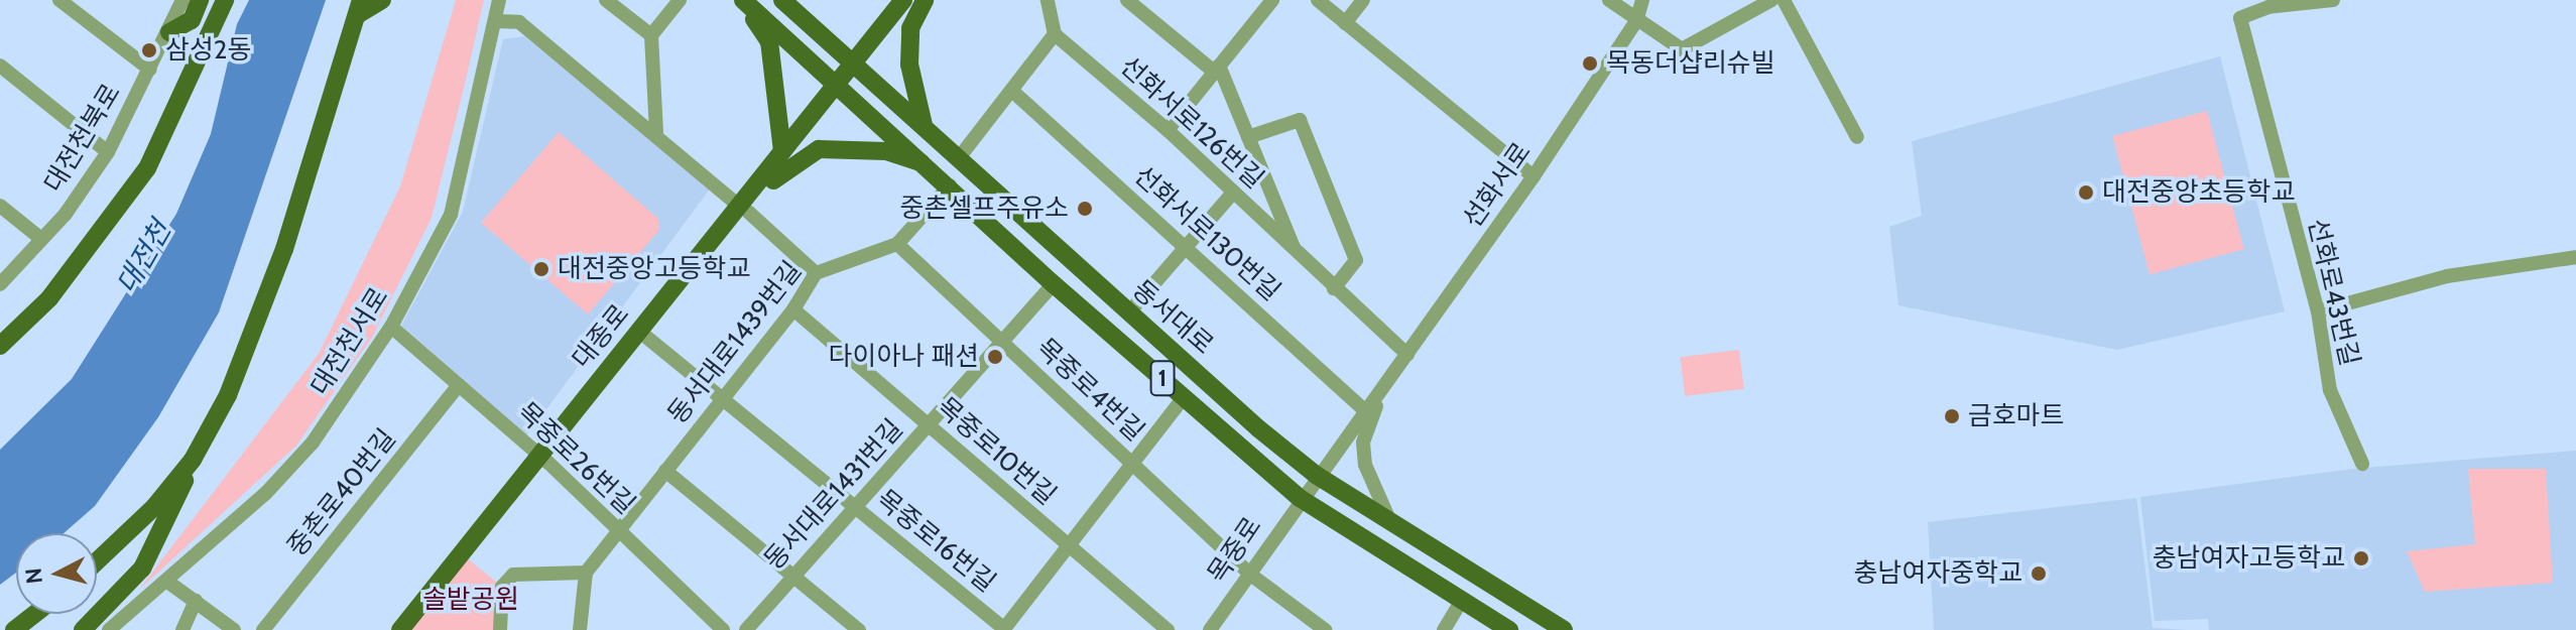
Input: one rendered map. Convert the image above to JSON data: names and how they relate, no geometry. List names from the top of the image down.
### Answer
{
  "streets": {
    "main road": ["동서대로", "대종로", "1"],
    "street": [
      "선화서로126번길",
      "대전천북로",
      "선화서로",
      "선화서로130번길",
      "선화로43번길",
      "대전천서로",
      "동서대로1439번길",
      "목중로4번길",
      "목중로10번길",
      "목중로26번길",
      "중촌로40번길",
      "동서대로1431번길",
      "목중로16번길",
      "목중로"
    ]
  },
  "crossings": [
    ["선화서로126번길", "선화서로"],
    ["선화서로", "선화서로130번길"],
    ["선화서로", "동서대로"],
    ["선화서로", "목중로"],
    ["동서대로", "대종로"],
    ["동서대로", "동서대로1439번길"],
    ["동서대로", "동서대로1431번길"],
    ["동서대로", "목중로"],
    ["대종로", "목중로26번길"],
    ["대종로", "목중로16번길"],
    ["대전천서로", "목중로26번길"],
    ["동서대로1439번길", "목중로4번길"],
    ["동서대로1439번길", "목중로10번길"],
    ["동서대로1439번길", "목중로26번길"],
    ["동서대로1439번길", "목중로16번길"],
    ["목중로4번길", "동서대로1431번길"],
    ["목중로4번길", "목중로"],
    ["목중로10번길", "동서대로1431번길"],
    ["목중로26번길", "중촌로40번길"],
    ["동서대로1431번길", "목중로16번길"]
  ],
  "water": ["대전천"],
  "parks": ["솔밭공원"],
  "places": [
    "삼성2동",
    "목동더샵리슈빌",
    "대전중앙초등학교",
    "중촌셀프주유소",
    "대전중앙고등학교",
    "다이아나 패션",
    "금호마트",
    "충남여자고등학교",
    "충남여자중학교"
  ],
  "north": "left"
}
